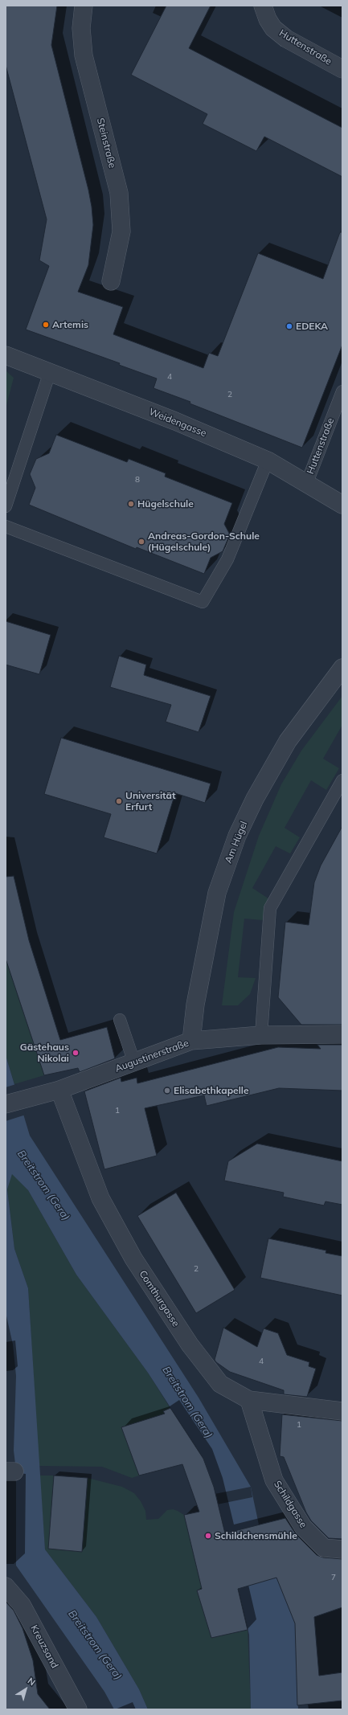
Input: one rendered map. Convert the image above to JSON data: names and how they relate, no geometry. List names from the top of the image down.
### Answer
{
  "streets": {
    "street": [
      "Huttenstraße",
      "Steinstraße",
      "Weidengasse",
      "Am Hügel",
      "Augustinerstraße",
      "Comthurgasse",
      "Schildgasse",
      "Kreuzsand"
    ]
  },
  "crossings": [
    ["Huttenstraße", "Weidengasse"],
    ["Am Hügel", "Augustinerstraße"],
    ["Augustinerstraße", "Comthurgasse"],
    ["Comthurgasse", "Schildgasse"]
  ],
  "water": ["Breitstrom (Gera)"],
  "places": [
    "Artemis",
    "EDEKA",
    "Hügelschule",
    "Andreas-Gordon-Schule (Hügelschule)",
    "Universität Erfurt",
    "Gästehaus Nikolai",
    "Elisabethkapelle",
    "Schildchensmühle"
  ],
  "house_numbers": [
    "4",
    "2",
    "8",
    "1",
    "2",
    "4",
    "1",
    "7"
  ],
  "north": "top right"
}
